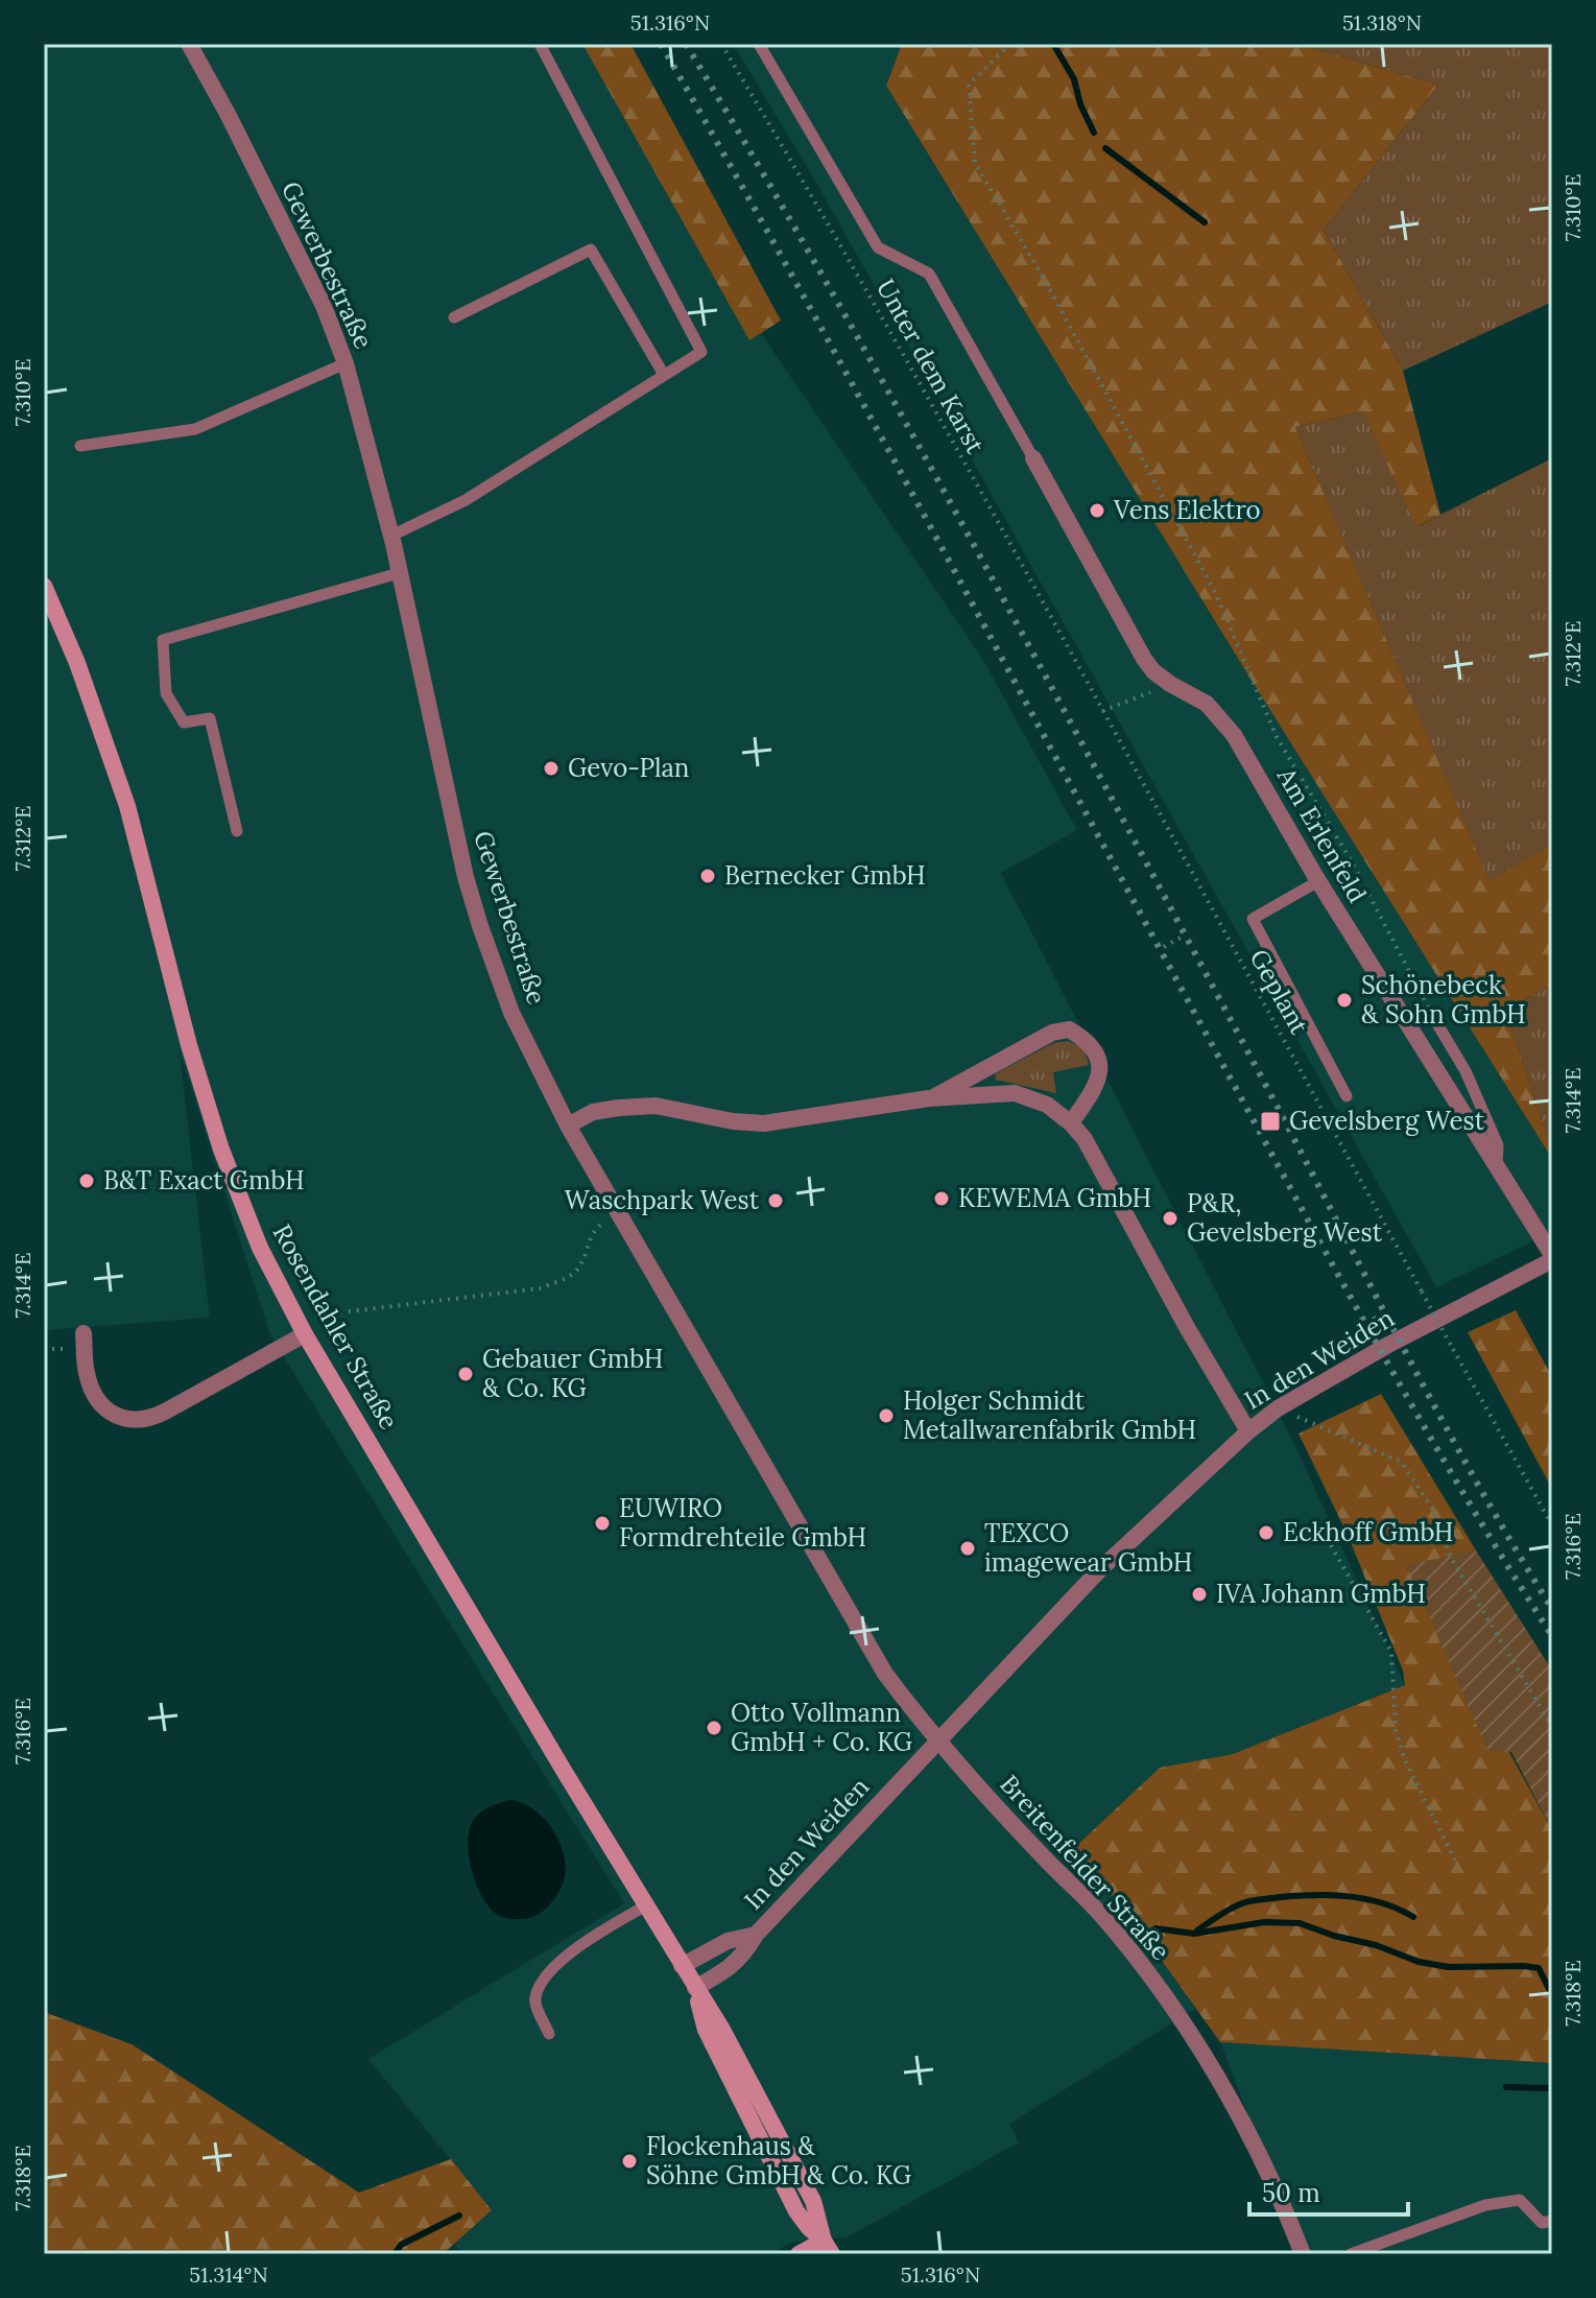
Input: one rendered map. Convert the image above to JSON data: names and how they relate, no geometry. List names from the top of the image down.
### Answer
{
  "streets": {
    "main road": ["Rosendahler Straße"],
    "street": [
      "Gewerbestraße",
      "Am Erlenfeld",
      "In den Weiden",
      "Breitenfelder Straße"
    ],
    "path": ["Unter dem Karst", "Geplant"]
  },
  "crossings": [
    ["Gewerbestraße", "In den Weiden"],
    ["Gewerbestraße", "Breitenfelder Straße"],
    ["Unter dem Karst", "Geplant"],
    ["Am Erlenfeld", "In den Weiden"],
    ["Rosendahler Straße", "In den Weiden"],
    ["In den Weiden", "Breitenfelder Straße"]
  ],
  "places": {
    "other": [
      "Vens Elektro",
      "Gevo-Plan",
      "Bernecker GmbH",
      "Schönebeck & Sohn GmbH",
      "B&T Exact GmbH",
      "KEWEMA GmbH",
      "Waschpark West",
      "P&R, Gevelsberg West",
      "Gebauer GmbH & Co. KG",
      "Holger Schmidt Metallwarenfabrik GmbH",
      "EUWIRO Formdrehteile GmbH",
      "Eckhoff GmbH",
      "TEXCO imagewear GmbH",
      "IVA Johann GmbH",
      "Otto Vollmann GmbH + Co. KG",
      "Flockenhaus & Söhne GmbH & Co. KG"
    ],
    "transit": ["Gevelsberg West"]
  },
  "scale_bar": "50 m",
  "coordinates": [
    "51.316°N",
    "51.318°N",
    "7.310°E",
    "7.312°E",
    "7.314°E",
    "7.316°E",
    "7.318°E",
    "51.314°N"
  ]
}
